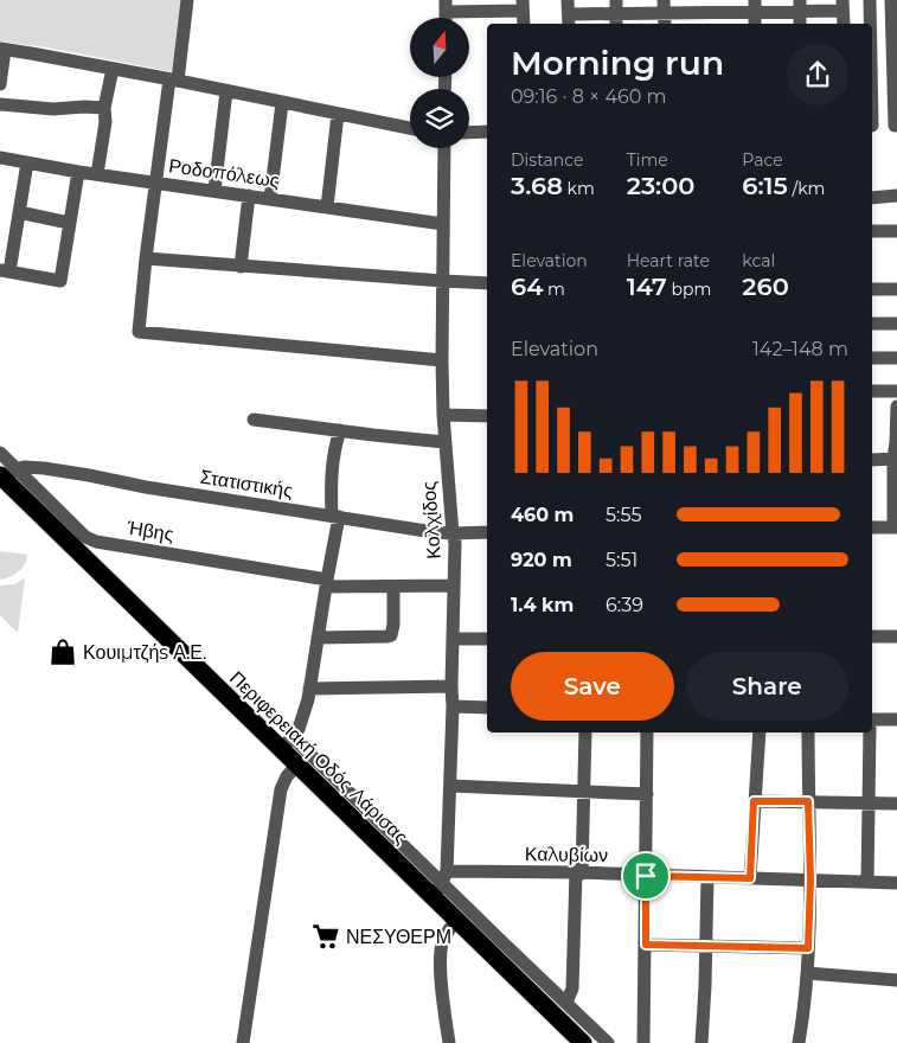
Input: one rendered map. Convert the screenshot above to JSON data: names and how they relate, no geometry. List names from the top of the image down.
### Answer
{
  "streets": {
    "highway": ["Περιφερειακή Οδός Λάρισας"],
    "street": [
      "Ροδοπόλεως",
      "Στατιστικής",
      "Κολχίδος",
      "Ήβης",
      "Καλυβίων"
    ]
  },
  "crossings": [
    ["Ροδοπόλεως", "Κολχίδος"],
    ["Στατιστικής", "Κολχίδος"],
    ["Στατιστικής", "Ήβης"],
    ["Στατιστικής", "Περιφερειακή Οδός Λάρισας"],
    ["Κολχίδος", "Ήβης"],
    ["Κολχίδος", "Περιφερειακή Οδός Λάρισας"],
    ["Κολχίδος", "Καλυβίων"],
    ["Ήβης", "Περιφερειακή Οδός Λάρισας"],
    ["Περιφερειακή Οδός Λάρισας", "Καλυβίων"]
  ],
  "places": {
    "shop": ["Κουιμτζήs Α.Ε."],
    "supermarket": ["ΝΕΣΥΘΕΡΜ"]
  },
  "north": "top",
  "page": {
    "heading": ["Morning run", "09:16 · 8 × 460 m"],
    "stats": [
      ["Distance", "3.68 km"],
      ["Time", "23:00"],
      ["Pace", "6:15 /km"],
      ["Elevation", "64 m"],
      ["Heart rate", "147 bpm"],
      ["kcal", "260"]
    ],
    "chart": ["Elevation", "142–148 m"],
    "list": [
      {
        "name": "460 m",
        "note": "5:55"
      },
      {
        "name": "920 m",
        "note": "5:51"
      },
      {
        "name": "1.4 km",
        "note": "6:39"
      }
    ],
    "buttons": ["Save", "Share"]
  }
}
